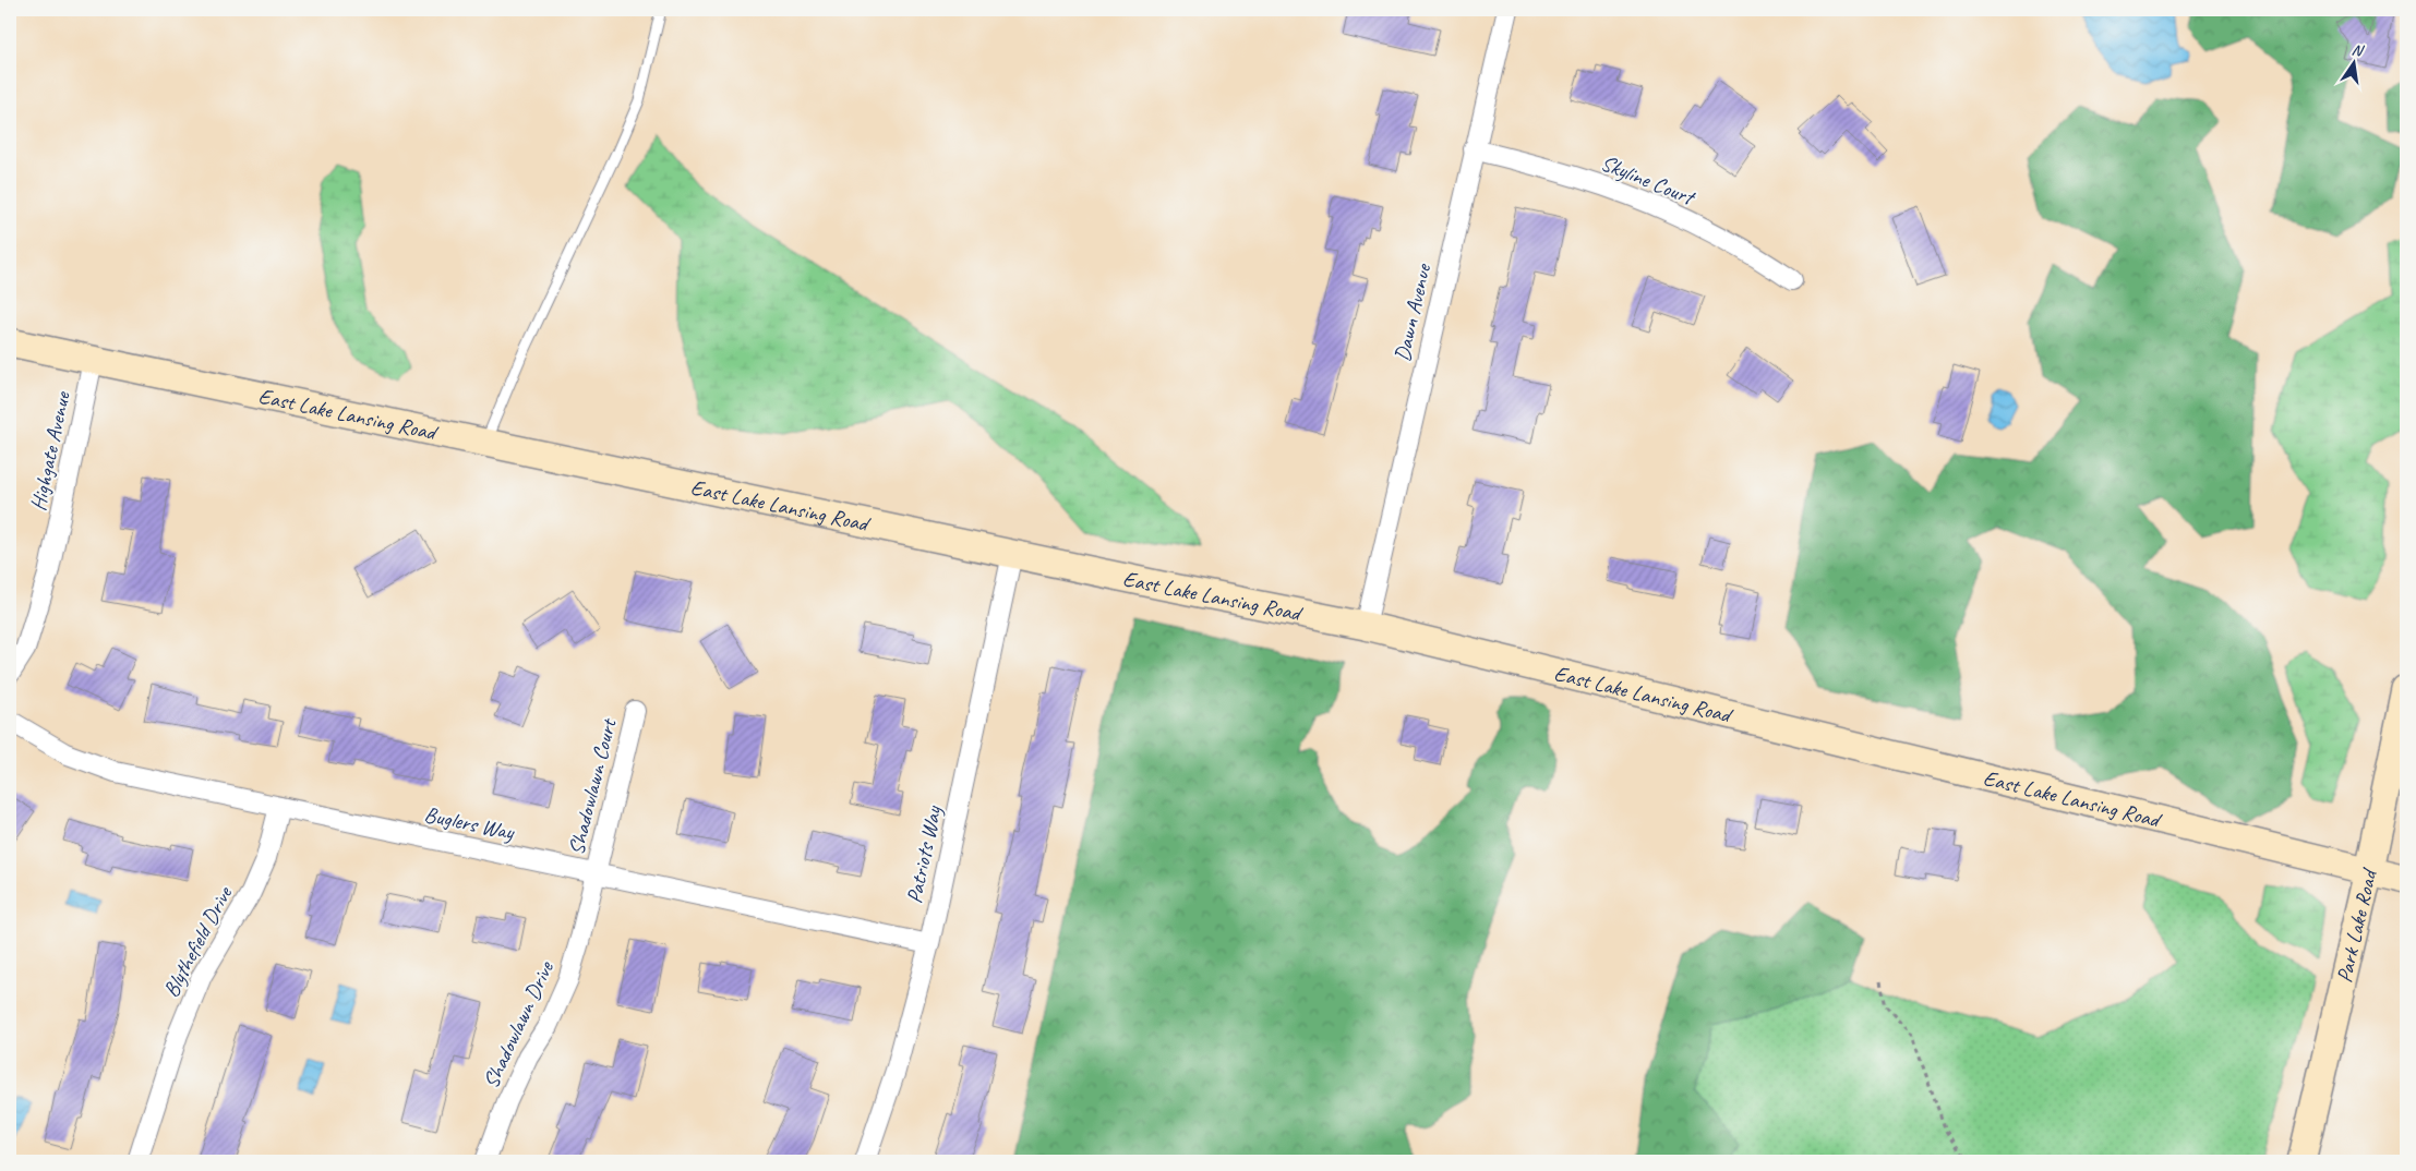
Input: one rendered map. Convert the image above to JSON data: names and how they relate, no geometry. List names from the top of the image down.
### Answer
{
  "streets": {
    "main road": ["East Lake Lansing Road", "Park Lake Road"],
    "street": [
      "Skyline Court",
      "Dawn Avenue",
      "Highgate Avenue",
      "Shadowlawn Court",
      "Buglers Way",
      "Patriots Way",
      "Blythefield Drive",
      "Shadowlawn Drive"
    ]
  },
  "crossings": [
    ["Skyline Court", "Dawn Avenue"],
    ["Dawn Avenue", "East Lake Lansing Road"],
    ["East Lake Lansing Road", "Highgate Avenue"],
    ["East Lake Lansing Road", "Patriots Way"],
    ["East Lake Lansing Road", "Park Lake Road"],
    ["Shadowlawn Court", "Buglers Way"],
    ["Shadowlawn Court", "Shadowlawn Drive"],
    ["Buglers Way", "Patriots Way"],
    ["Buglers Way", "Blythefield Drive"],
    ["Buglers Way", "Shadowlawn Drive"]
  ],
  "north": "top"
}
